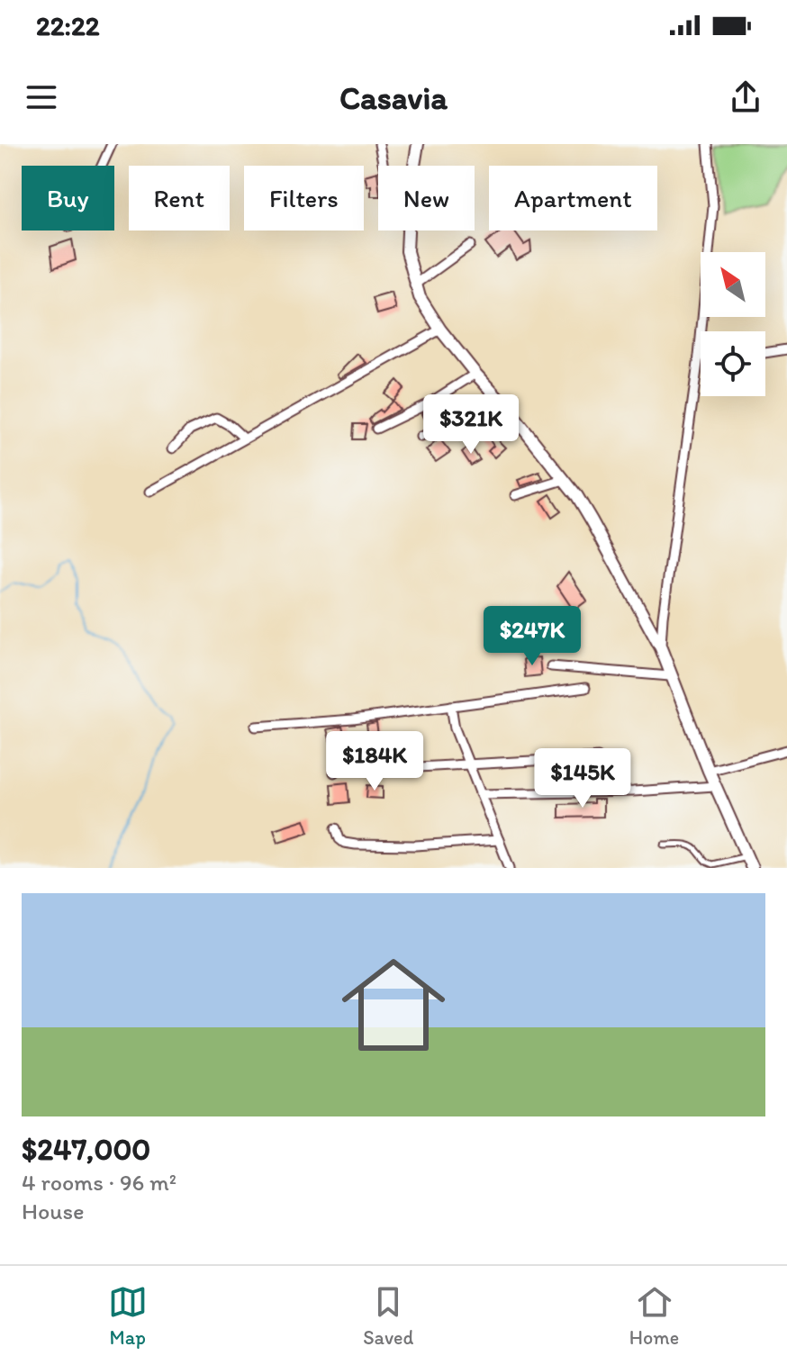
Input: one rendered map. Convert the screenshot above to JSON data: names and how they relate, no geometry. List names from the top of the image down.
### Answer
{
  "north": "top left",
  "page": {
    "status": "22:22",
    "header": "Casavia",
    "chip": [
      "Buy",
      "Rent",
      "Filters",
      "New",
      "Apartment"
    ],
    "price": [
      "$321K",
      "$247K",
      "$184K",
      "$145K"
    ],
    "list": [
      {
        "name": "$247,000",
        "note": "4 rooms · 96 m² · House"
      }
    ],
    "tabs": ["Map", "Saved", "Home"]
  }
}
